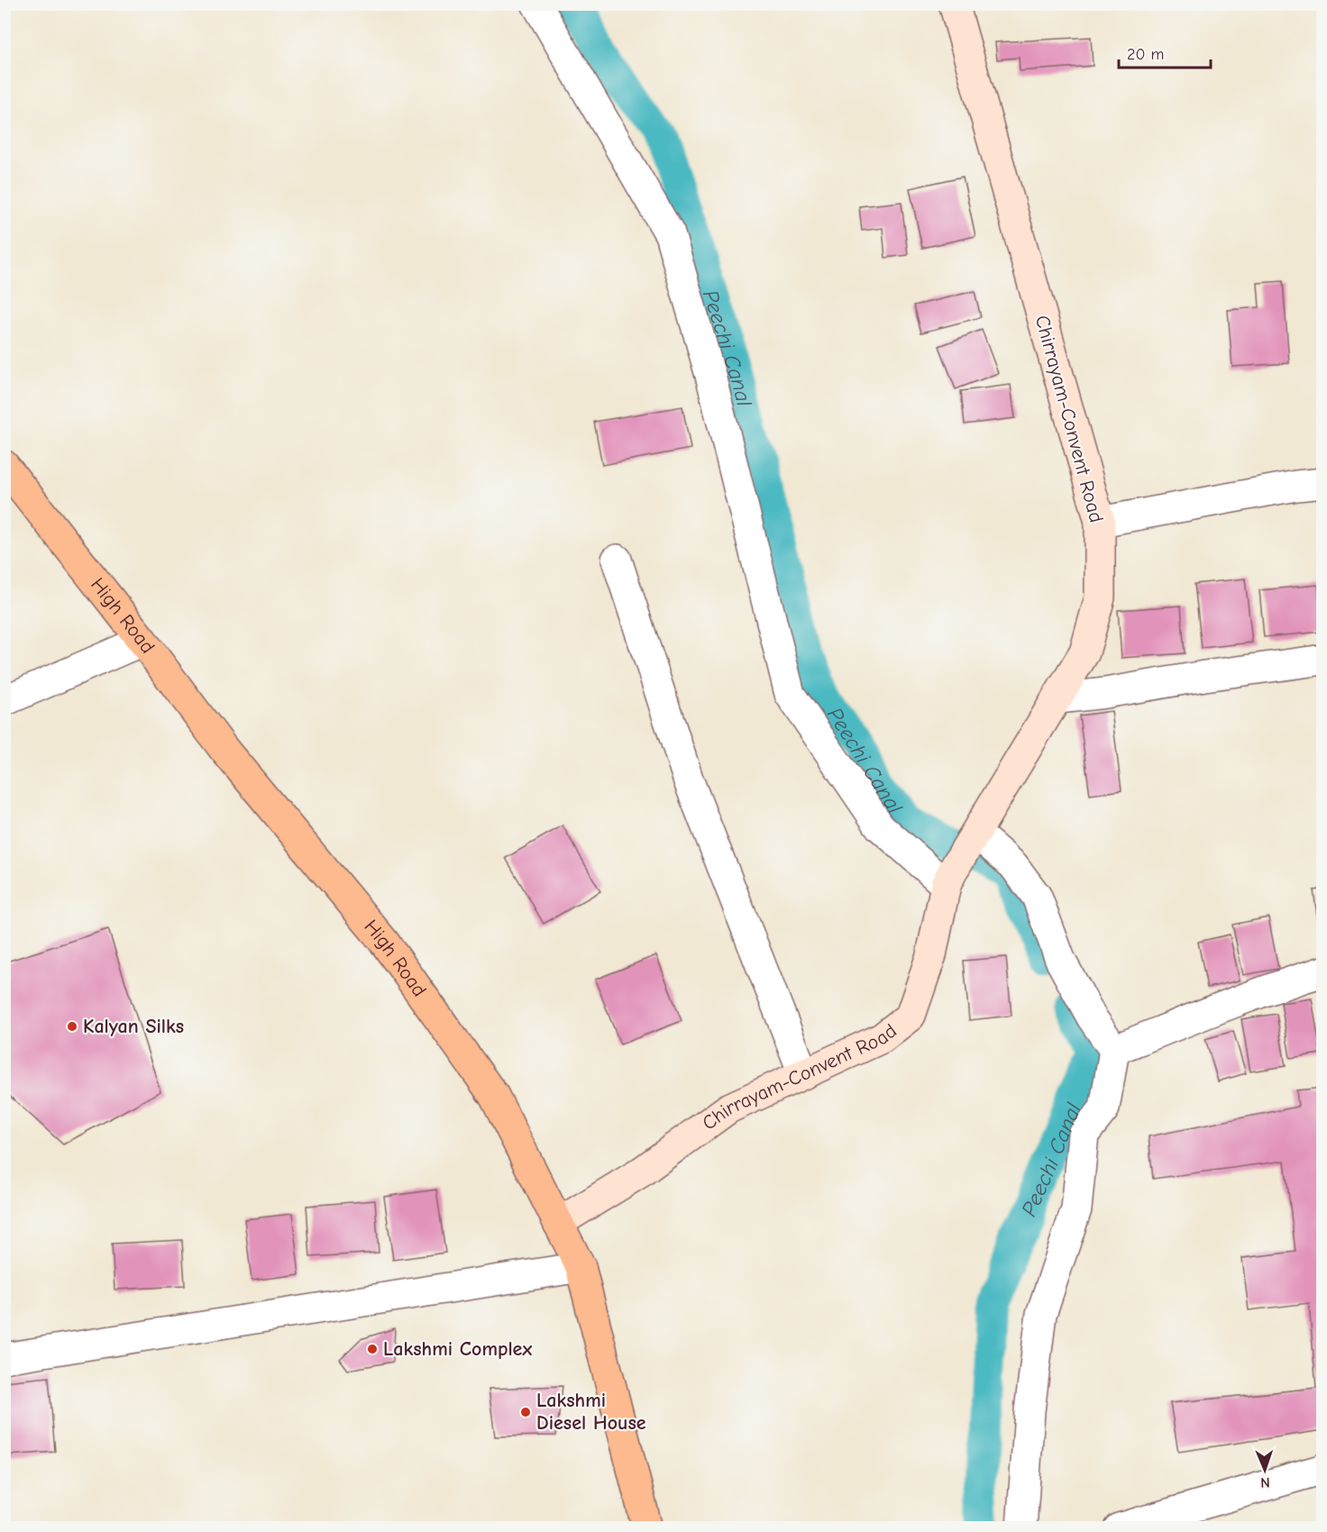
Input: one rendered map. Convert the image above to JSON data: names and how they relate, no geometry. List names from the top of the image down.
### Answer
{
  "streets": {
    "main road": ["High Road"],
    "street": ["Chirrayam-Convent Road"]
  },
  "crossings": [
    ["Chirrayam-Convent Road", "High Road"]
  ],
  "water": ["Peechi Canal"],
  "places": ["Kalyan Silks", "Lakshmi Complex", "Lakshmi Diesel House"],
  "scale_bar": "20 m",
  "north": "bottom"
}
